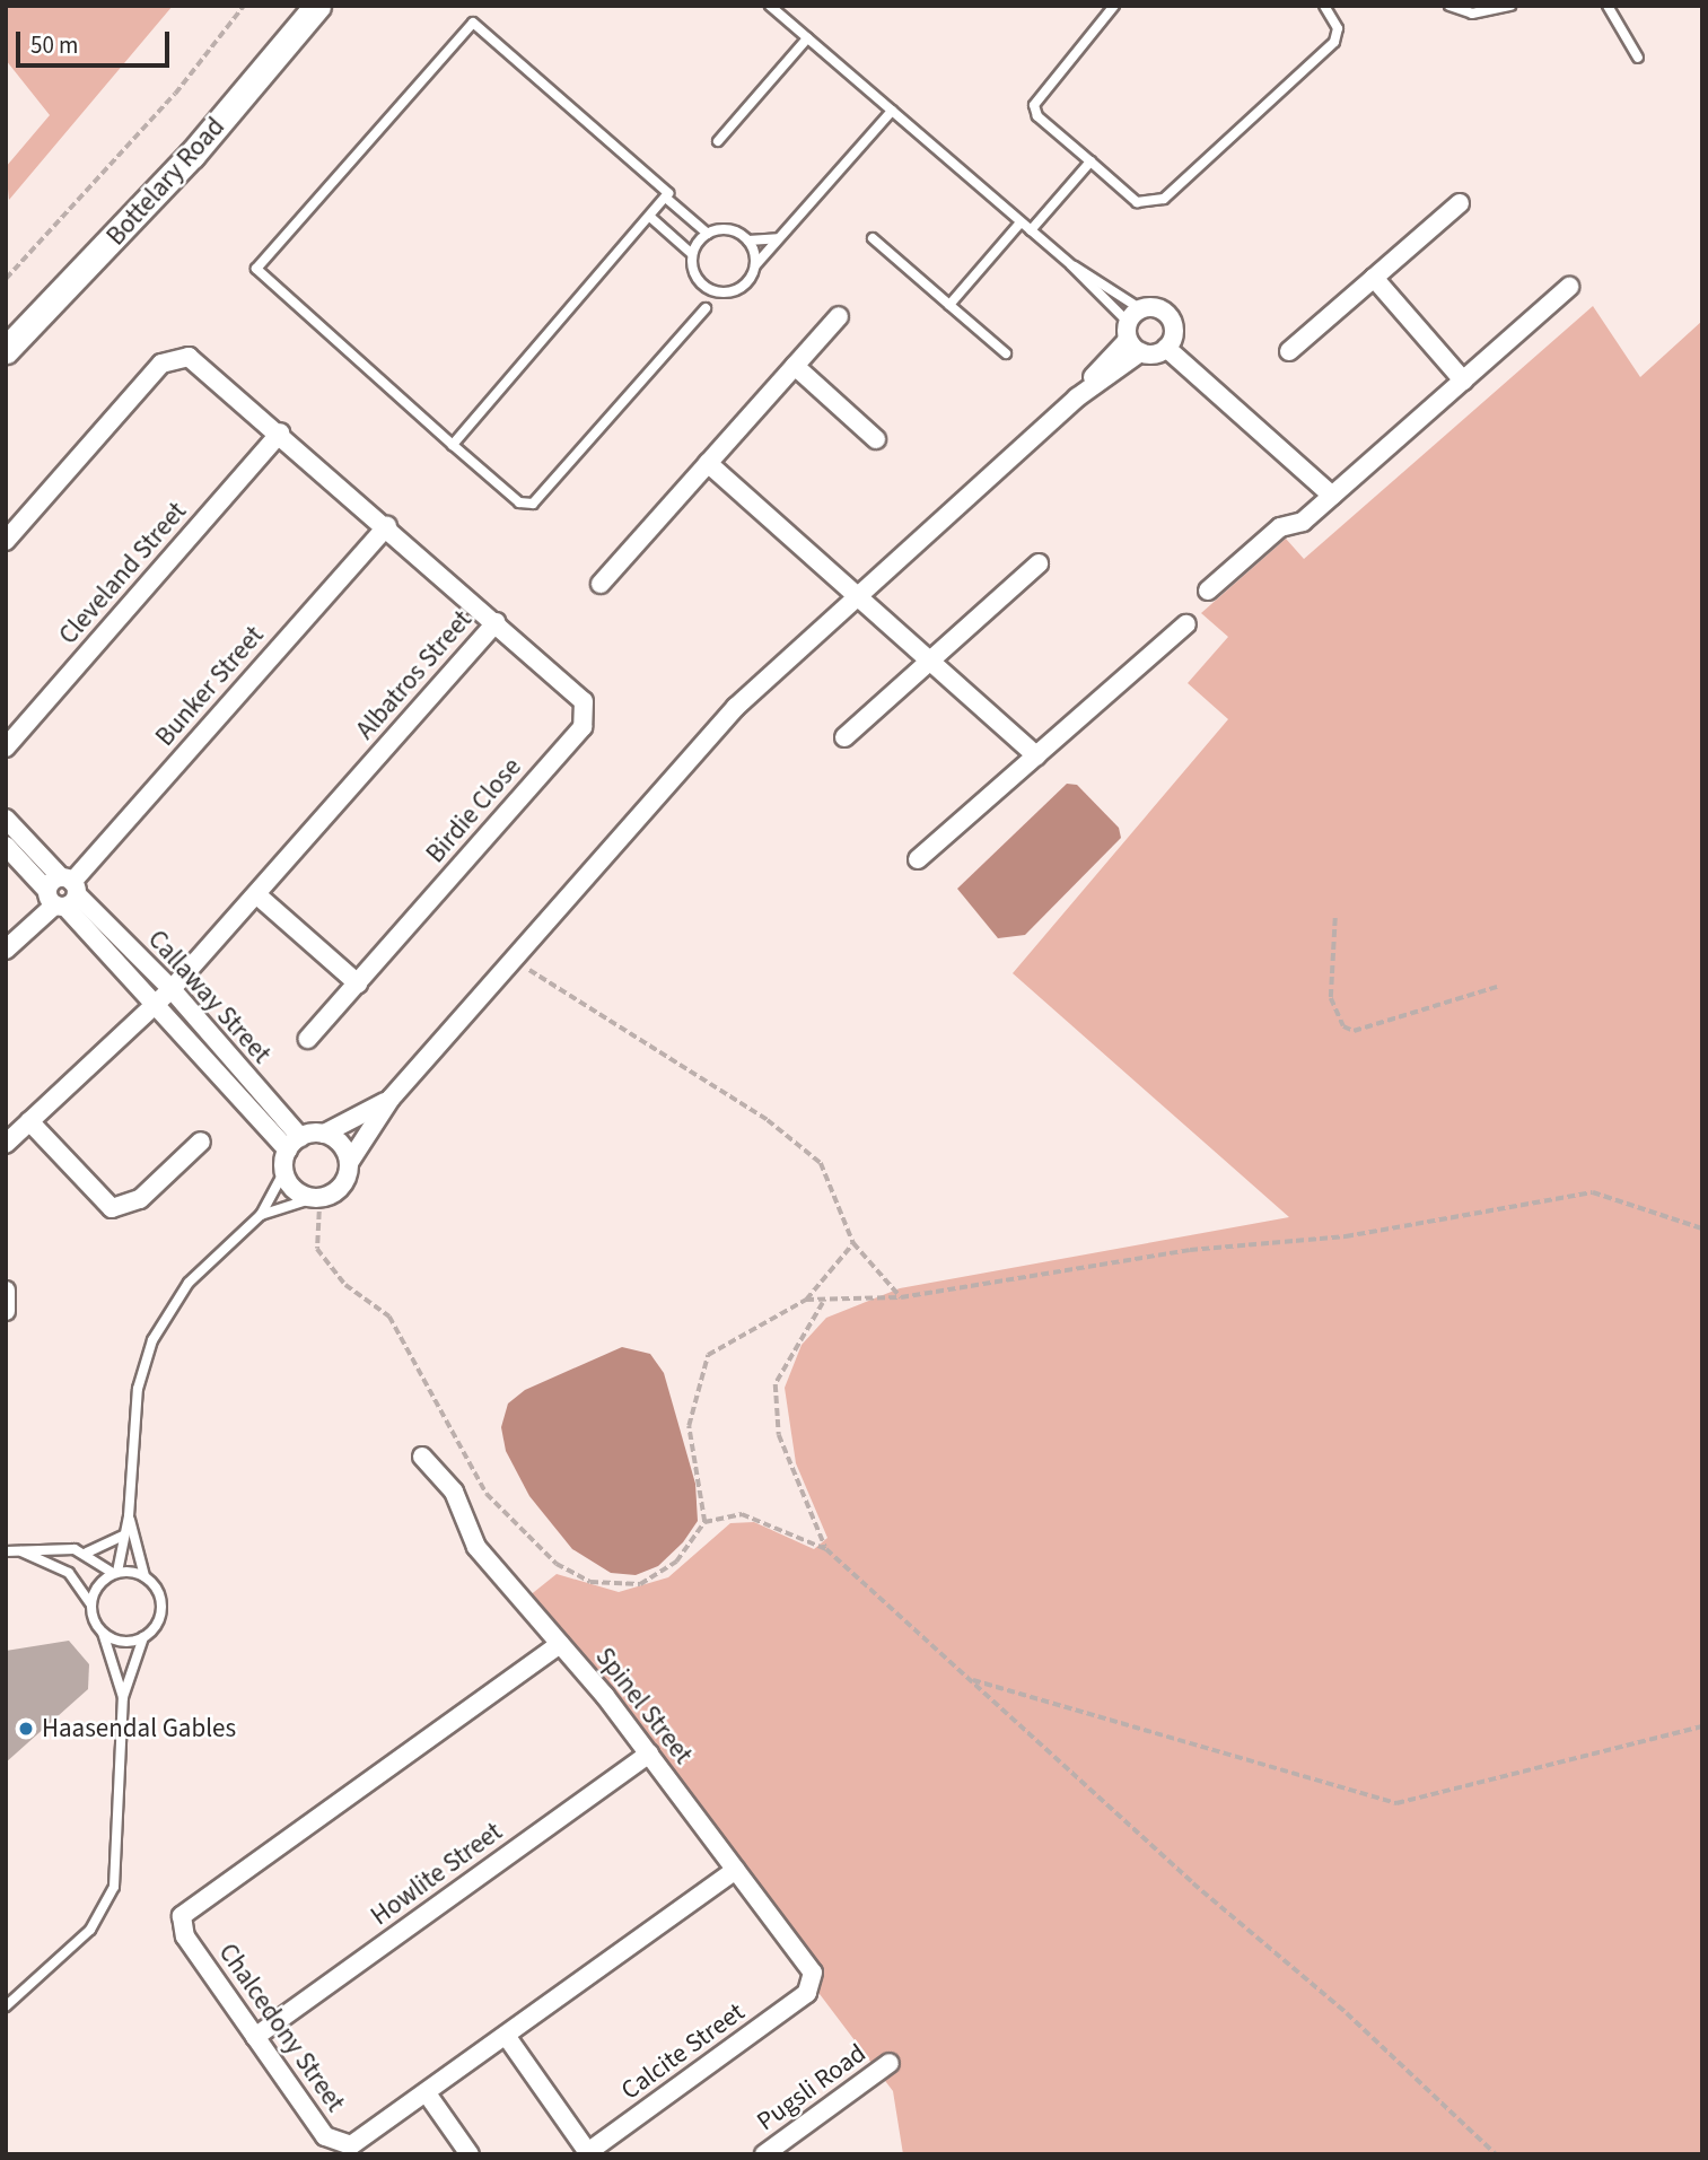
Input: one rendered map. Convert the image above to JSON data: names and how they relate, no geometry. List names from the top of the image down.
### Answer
{
  "streets": {
    "main road": ["Bottelary Road"],
    "street": [
      "Cleveland Street",
      "Albatros Street",
      "Bunker Street",
      "Birdie Close",
      "Callaway Street",
      "Spinel Street",
      "Howlite Street",
      "Chalcedony Street",
      "Calcite Street",
      "Pugsli Road"
    ]
  },
  "crossings": [
    ["Cleveland Street", "Albatros Street"],
    ["Albatros Street", "Bunker Street"],
    ["Albatros Street", "Birdie Close"],
    ["Albatros Street", "Callaway Street"],
    ["Bunker Street", "Callaway Street"],
    ["Spinel Street", "Howlite Street"],
    ["Spinel Street", "Chalcedony Street"],
    ["Spinel Street", "Calcite Street"],
    ["Howlite Street", "Chalcedony Street"]
  ],
  "places": ["Haasendal Gables"],
  "scale_bar": "50 m"
}
